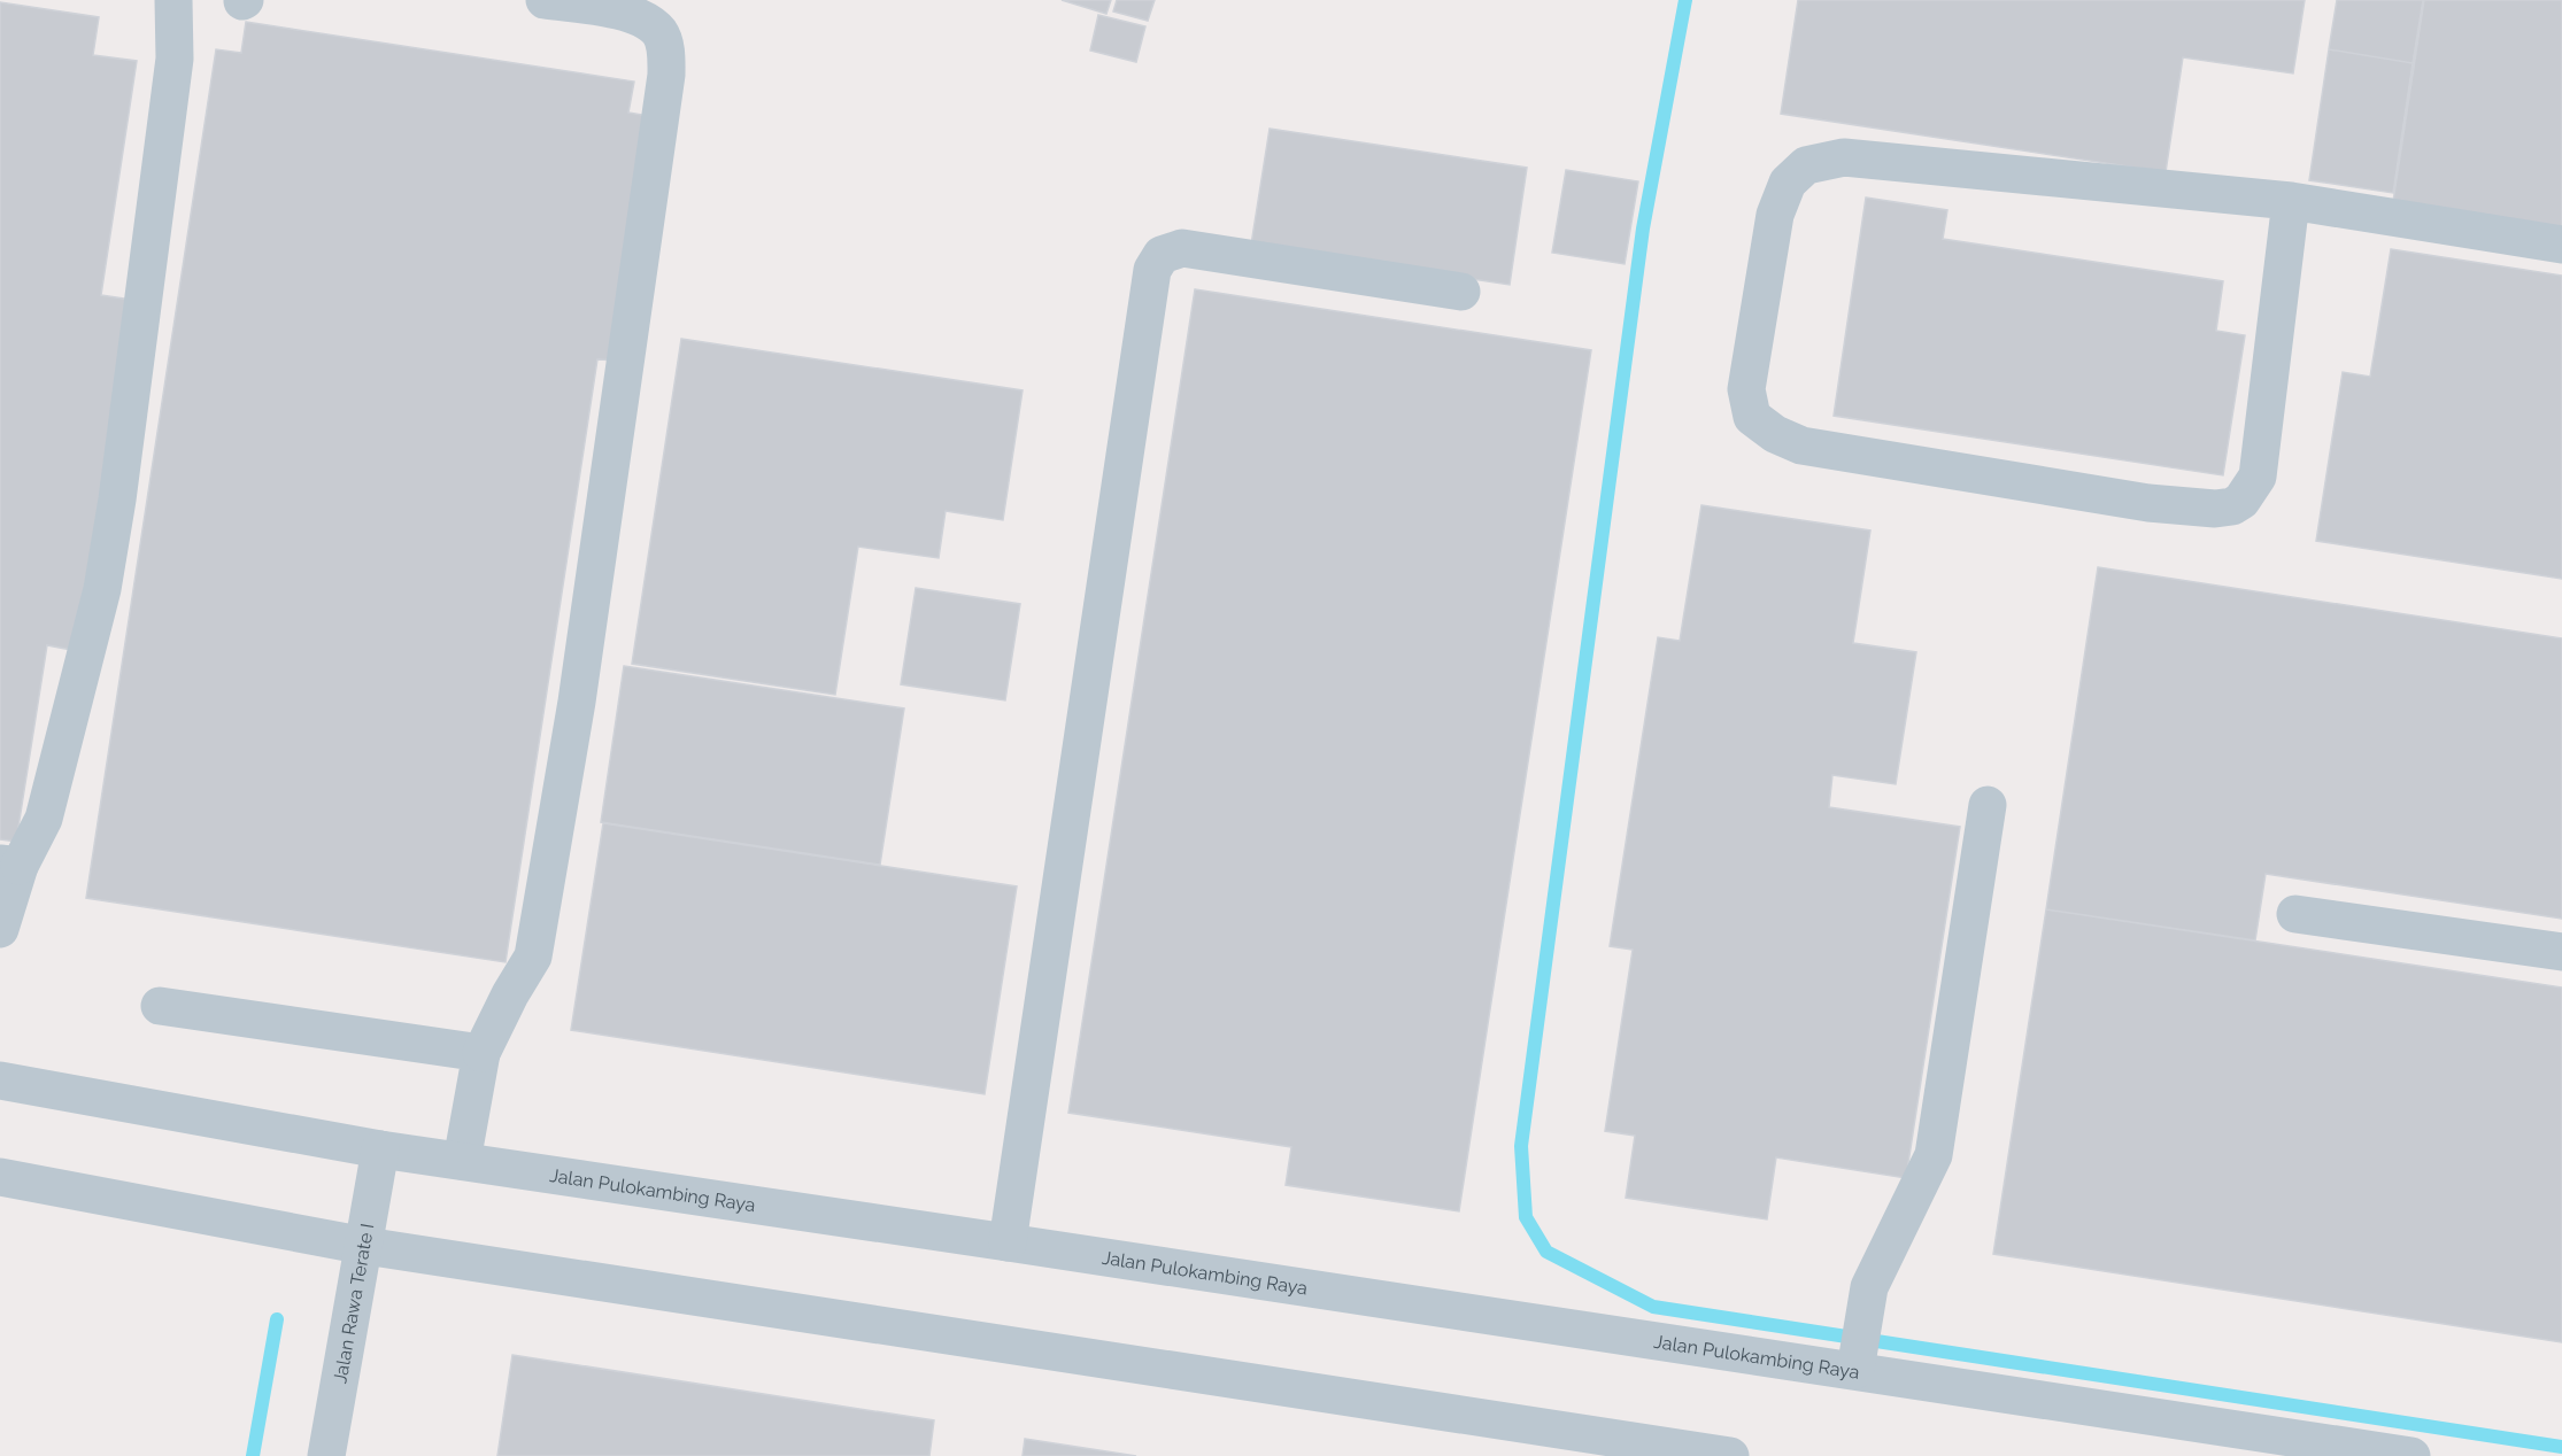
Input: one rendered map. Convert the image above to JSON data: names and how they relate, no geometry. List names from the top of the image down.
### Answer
{
  "streets": {
    "street": ["Jalan Pulokambing Raya", "Jalan Rawa Terate I"]
  },
  "crossings": [
    ["Jalan Pulokambing Raya", "Jalan Rawa Terate I"]
  ]
}
